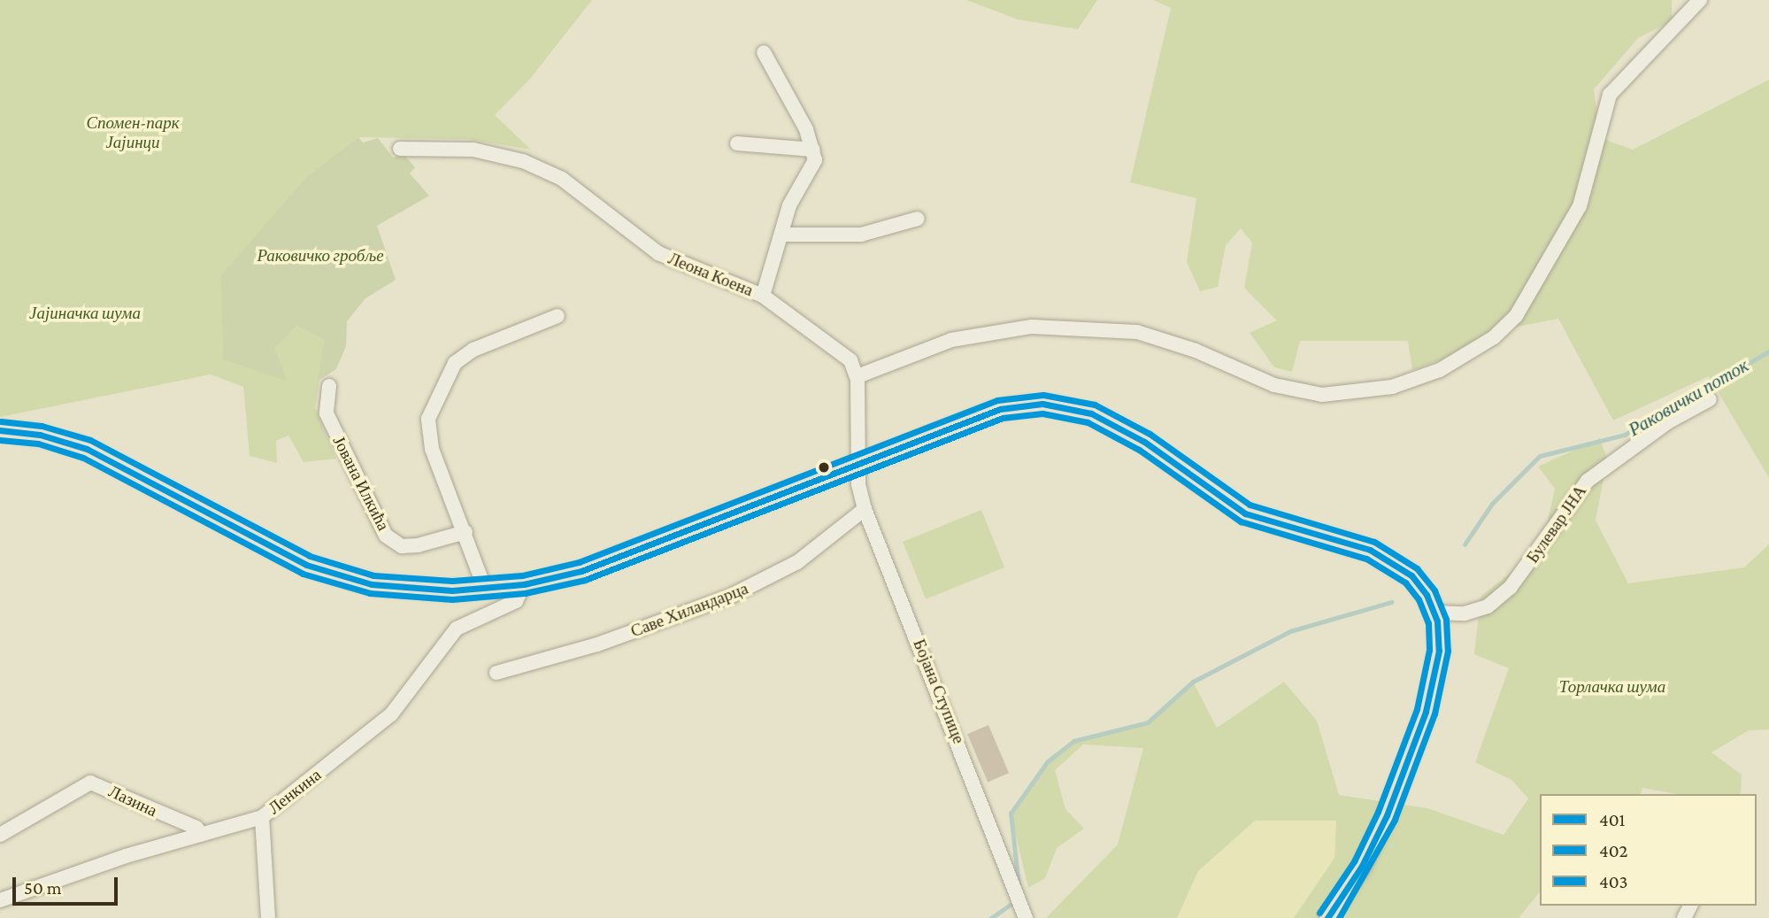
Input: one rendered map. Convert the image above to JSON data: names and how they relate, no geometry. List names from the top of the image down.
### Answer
{
  "streets": {
    "street": [
      "Леона Коена",
      "Јована Илкића",
      "Булевар ЈНА",
      "Саве Хиландарца",
      "Бојана Ступице",
      "Ленкина",
      "Лазина"
    ]
  },
  "crossings": [
    ["Саве Хиландарца", "Бојана Ступице"],
    ["Ленкина", "Лазина"]
  ],
  "water": ["Раковички поток"],
  "parks": [
    "Спомен-парк Јајинци",
    "Раковичко гробље",
    "Јајиначка шума",
    "Торлачка шума"
  ],
  "lines": ["transit line 403", "transit line 401", "transit line 402"],
  "legend": ["401", "402", "403"],
  "scale_bar": "50 m"
}
